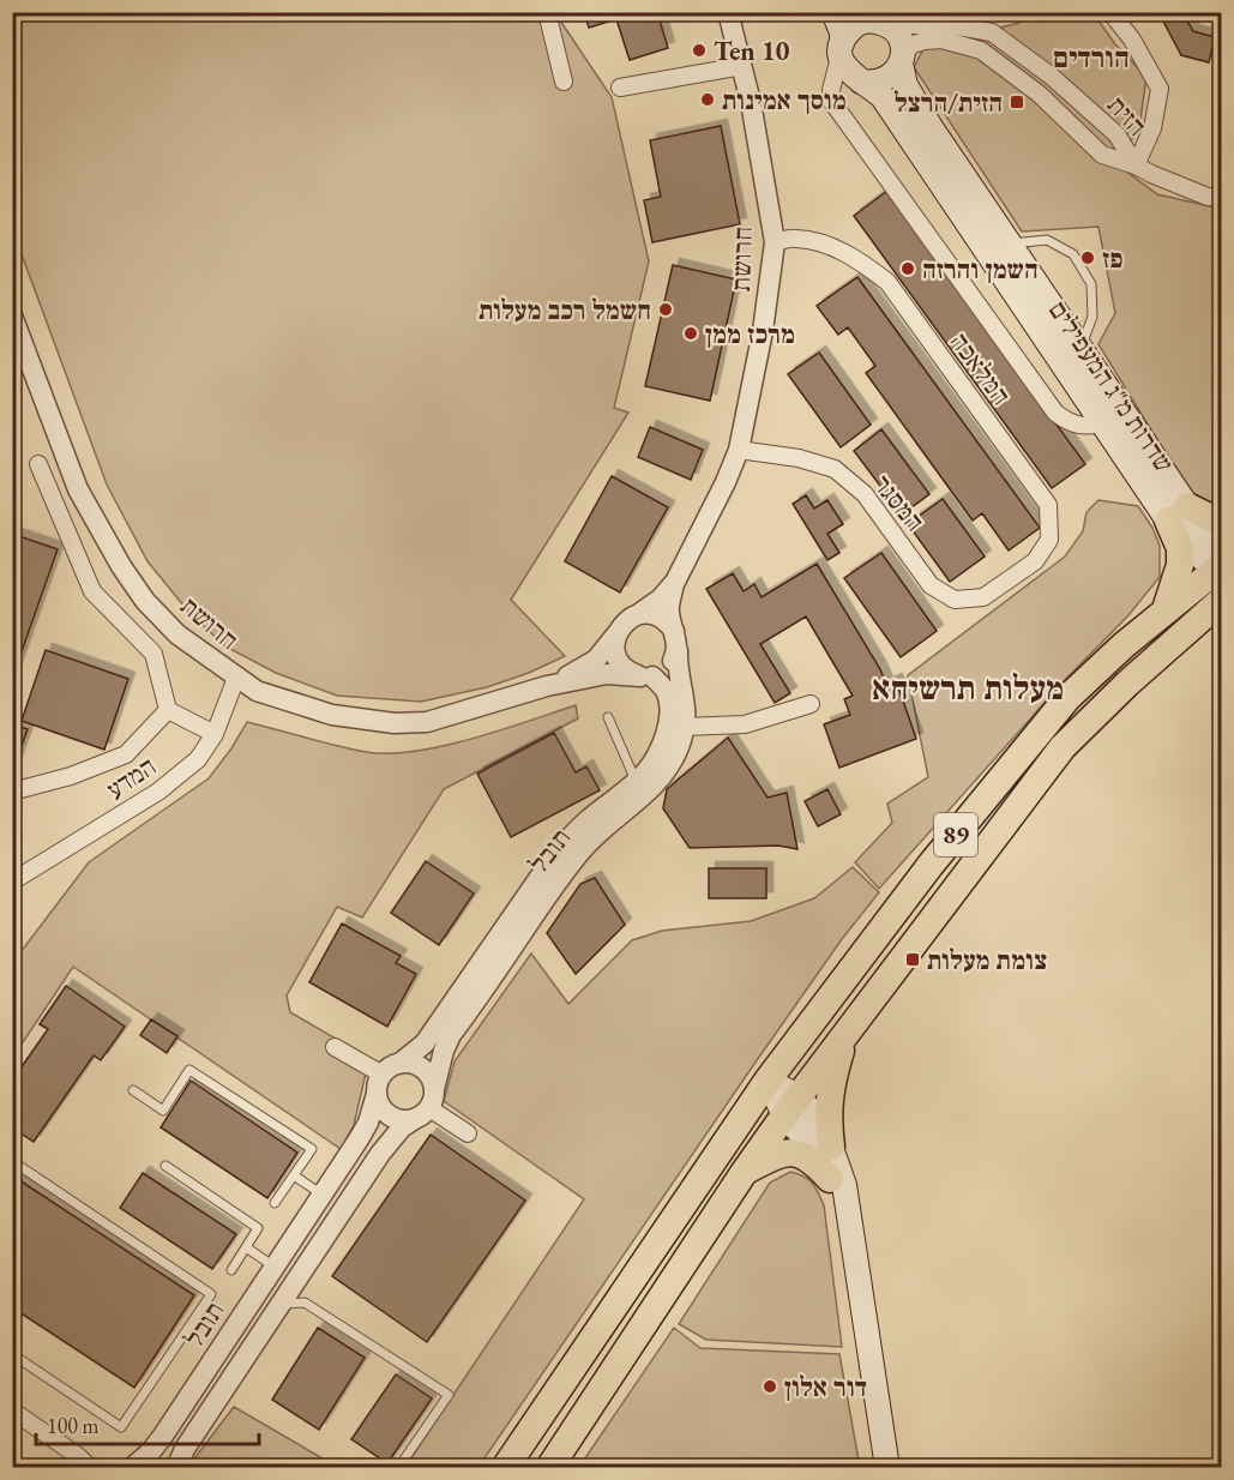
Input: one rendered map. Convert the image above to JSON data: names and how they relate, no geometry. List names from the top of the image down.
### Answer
{
  "streets": {
    "highway": ["89"],
    "main road": ["שדרות מ\"ג המעפילים"],
    "street": [
      "הזית",
      "חרושת",
      "המלאכה",
      "המסגר",
      "המדע",
      "תובל"
    ]
  },
  "crossings": [
    ["הזית", "שדרות מ\"ג המעפילים"],
    ["חרושת", "המלאכה"],
    ["חרושת", "המסגר"],
    ["חרושת", "המדע"],
    ["חרושת", "תובל"],
    ["המלאכה", "המסגר"],
    ["שדרות מ\"ג המעפילים", "89"]
  ],
  "districts": ["הורדים", "מעלות תרשיחא"],
  "places": {
    "other": [
      "Ten 10",
      "מוסך אמינות",
      "פז",
      "השמן והרזה",
      "חשמל רכב מעלות",
      "מרכז ממן",
      "דור אלון"
    ],
    "transit": ["הזית/הרצל", "צומת מעלות"]
  },
  "scale_bar": "100 m"
}
